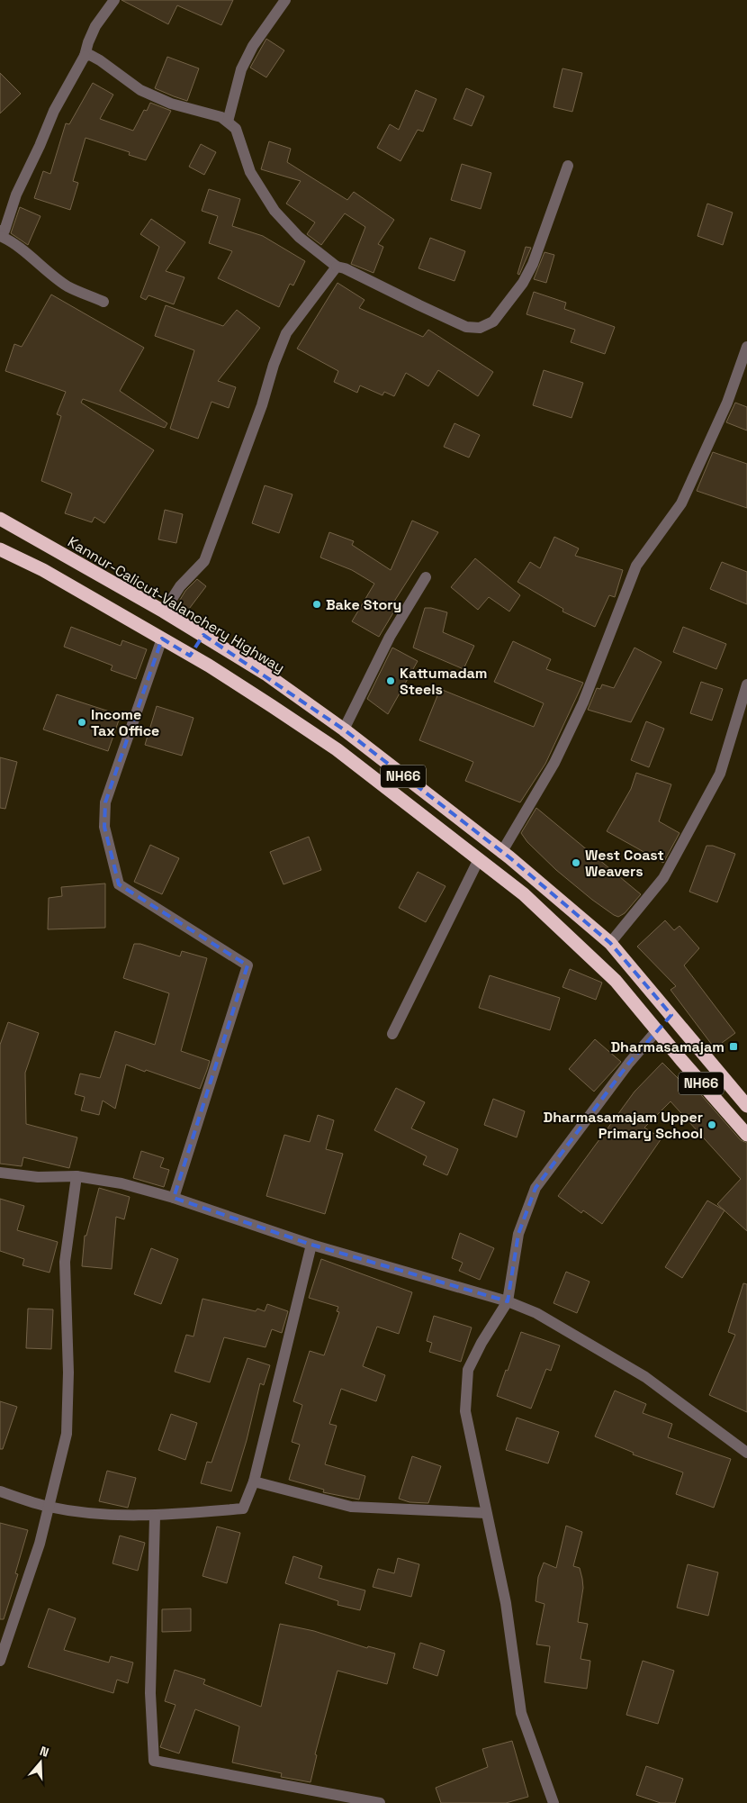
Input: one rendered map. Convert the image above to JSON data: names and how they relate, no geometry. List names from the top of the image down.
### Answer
{
  "streets": {
    "highway": ["Kannur-Calicut-Valanchery Highway", "NH66"]
  },
  "places": {
    "other": [
      "Bake Story",
      "Kattumadam Steels",
      "Income Tax Office",
      "West Coast Weavers",
      "Dharmasamajam Upper Primary School"
    ],
    "transit": ["Dharmasamajam"]
  },
  "north": "top"
}
